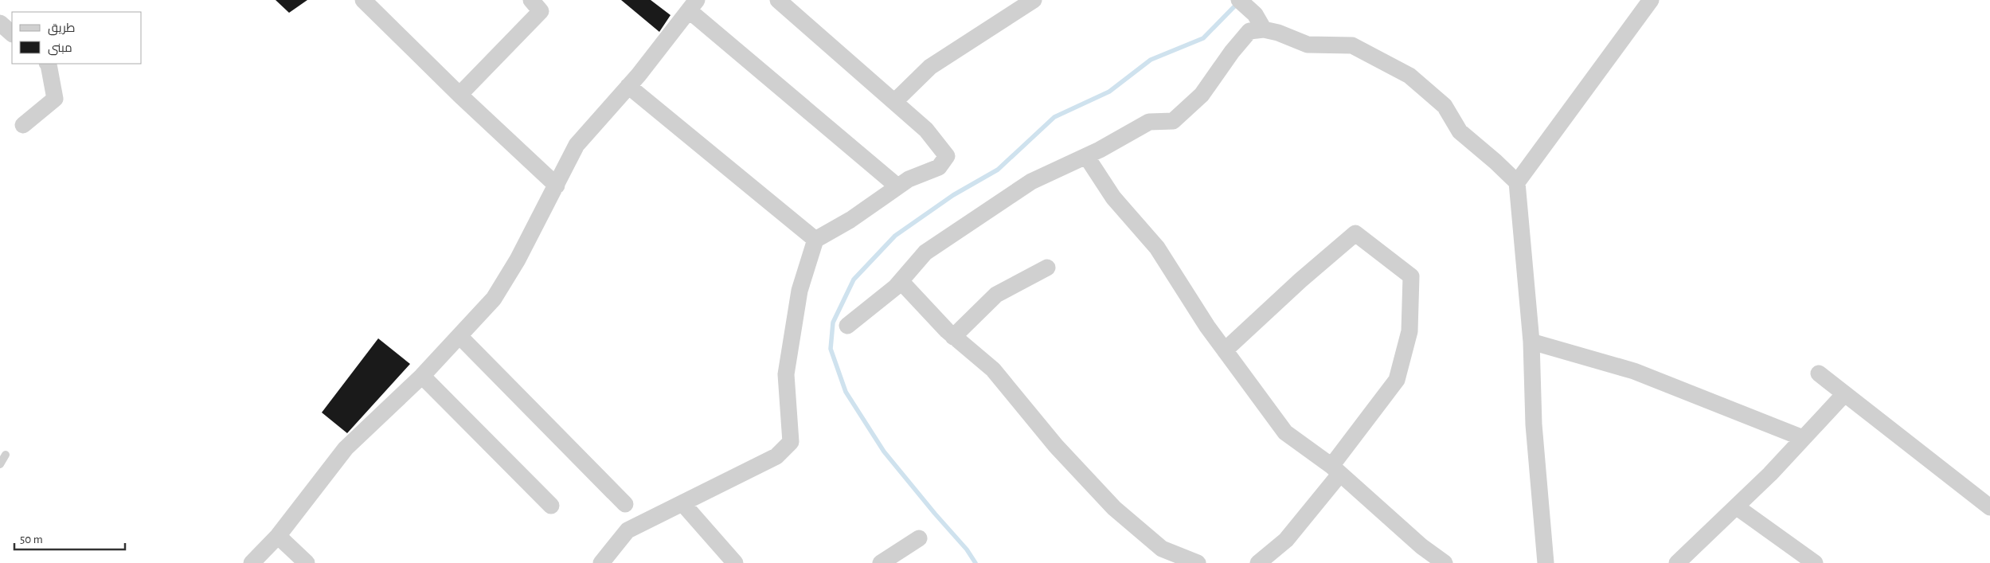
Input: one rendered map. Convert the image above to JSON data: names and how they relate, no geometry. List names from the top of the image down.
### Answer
{
  "legend": ["طريق", "مبنى"],
  "scale_bar": "50 m"
}
